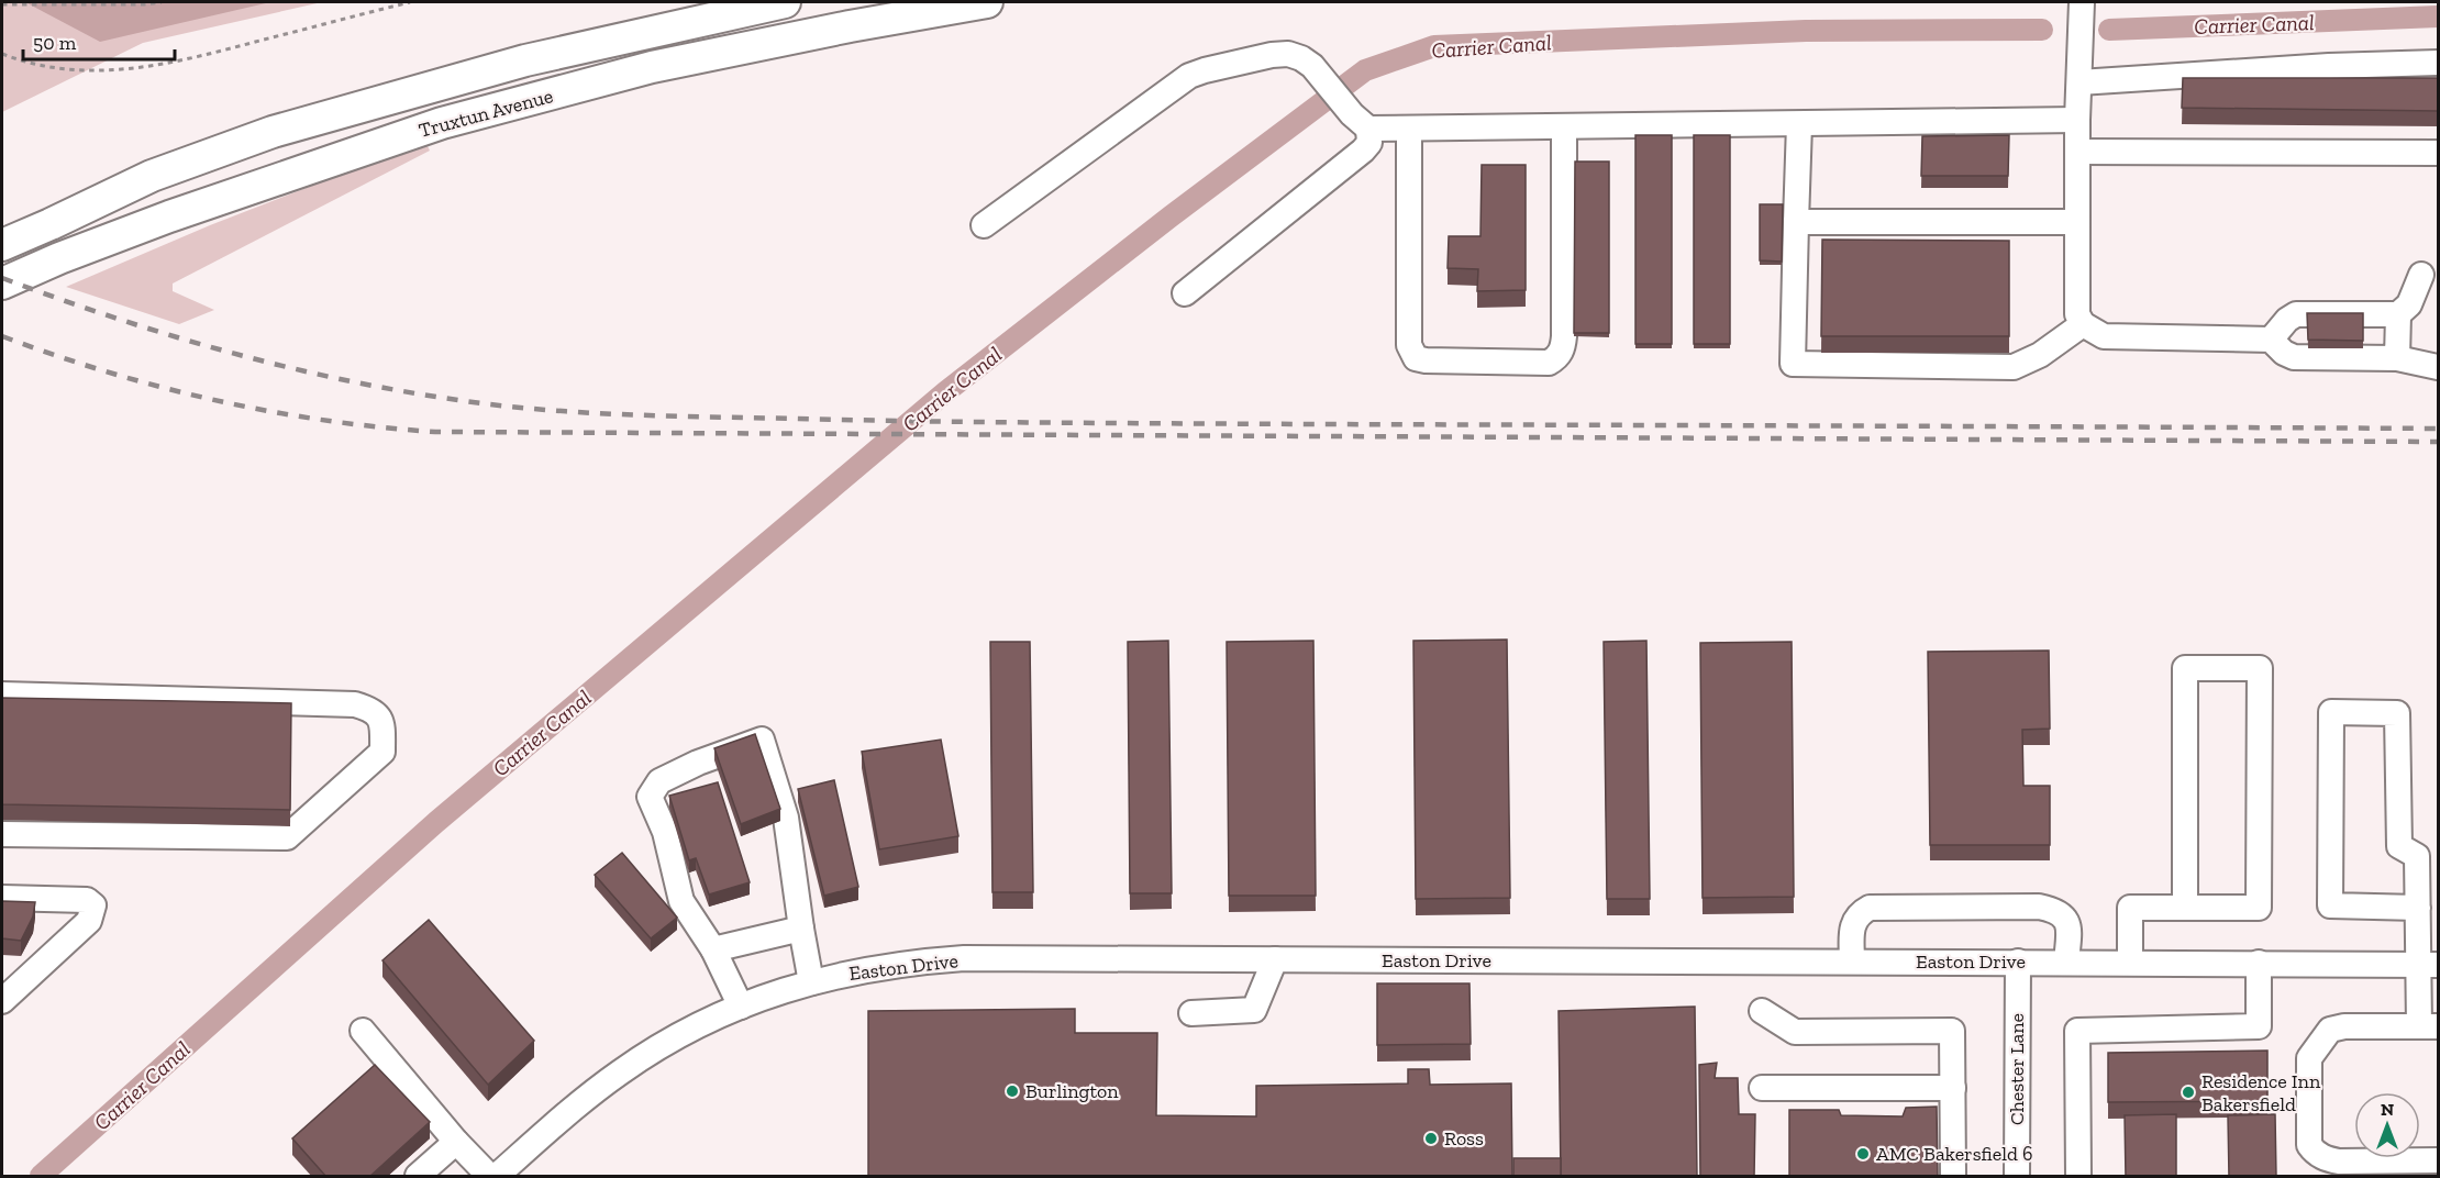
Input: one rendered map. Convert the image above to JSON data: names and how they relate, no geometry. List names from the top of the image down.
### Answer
{
  "streets": {
    "main road": ["Truxtun Avenue"],
    "street": ["Easton Drive", "Chester Lane"]
  },
  "crossings": [
    ["Easton Drive", "Chester Lane"]
  ],
  "water": ["Carrier Canal"],
  "places": [
    "Burlington",
    "Residence Inn Bakersfield",
    "Ross",
    "AMC Bakersfield 6"
  ],
  "scale_bar": "50 m",
  "north": "top"
}
